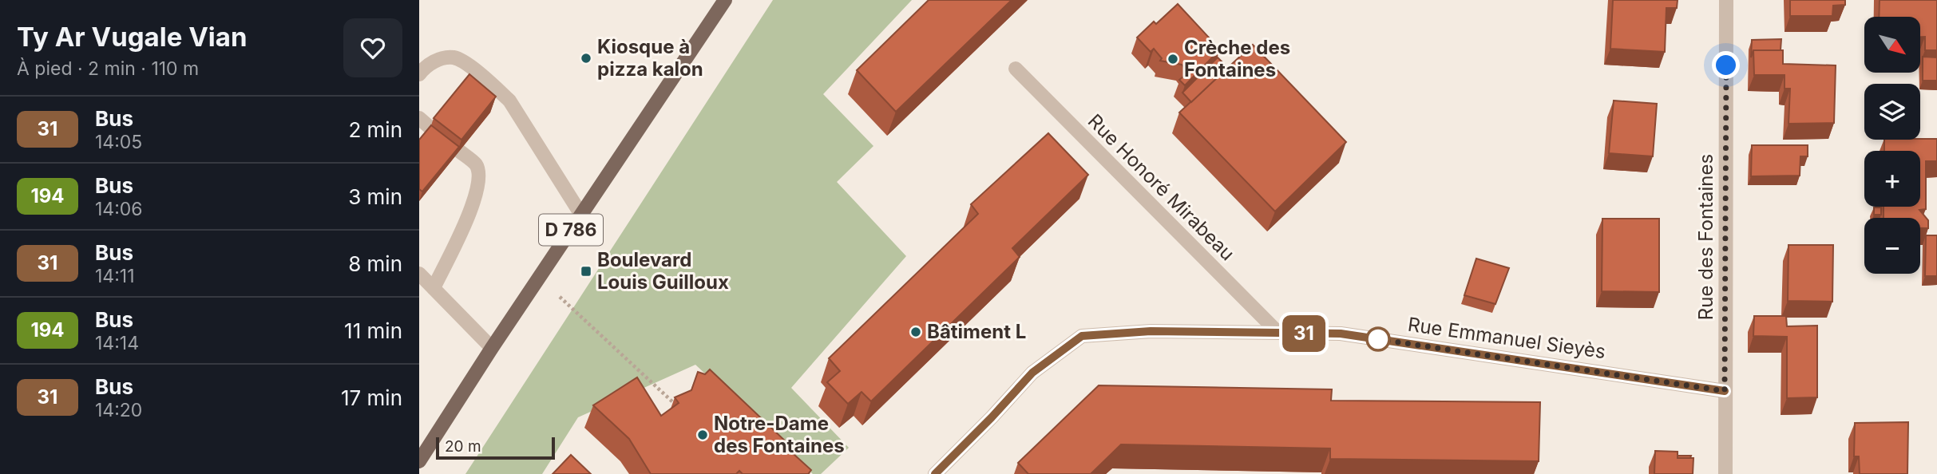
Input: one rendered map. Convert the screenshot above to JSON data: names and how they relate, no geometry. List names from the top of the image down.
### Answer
{
  "streets": {
    "main road": ["D 786"],
    "street": ["Rue Honoré Mirabeau", "Rue des Fontaines", "Rue Emmanuel Sieyès"]
  },
  "crossings": [
    ["Rue Honoré Mirabeau", "Rue Emmanuel Sieyès"],
    ["Rue des Fontaines", "Rue Emmanuel Sieyès"]
  ],
  "places": {
    "other": [
      "Kiosque à pizza kalon",
      "Crèche des Fontaines",
      "Bâtiment L",
      "Notre-Dame des Fontaines"
    ],
    "transit": ["Boulevard Louis Guilloux"]
  },
  "lines": ["bus line 31"],
  "scale_bar": "20 m",
  "north": "bottom right",
  "page": {
    "heading": ["Ty Ar Vugale Vian", "À pied · 2 min · 110 m"],
    "on_map": "31",
    "map_buttons": ["+", "−"],
    "list": [
      {
        "mark": "31",
        "name": "Bus",
        "note": "14:05",
        "value": "2 min"
      },
      {
        "mark": "194",
        "name": "Bus",
        "note": "14:06",
        "value": "3 min"
      },
      {
        "mark": "31",
        "name": "Bus",
        "note": "14:11",
        "value": "8 min"
      },
      {
        "mark": "194",
        "name": "Bus",
        "note": "14:14",
        "value": "11 min"
      },
      {
        "mark": "31",
        "name": "Bus",
        "note": "14:20",
        "value": "17 min"
      }
    ],
    "scale": "20 m"
  }
}
